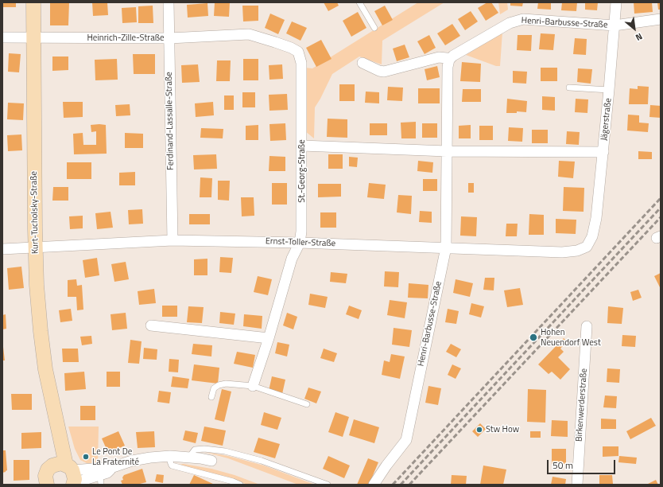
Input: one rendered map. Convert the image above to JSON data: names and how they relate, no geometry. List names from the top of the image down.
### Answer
{
  "streets": {
    "main road": ["Kurt-Tucholsky-Straße"],
    "street": [
      "Henri-Barbusse-Straße",
      "Heinrich-Zille-Straße",
      "Jägerstraße",
      "Ferdinand-Lassalle-Straße",
      "St.-Georg-Straße",
      "Ernst-Toller-Straße",
      "Birkenwerderstraße"
    ]
  },
  "crossings": [
    ["Henri-Barbusse-Straße", "Jägerstraße"],
    ["Henri-Barbusse-Straße", "Ernst-Toller-Straße"],
    ["Heinrich-Zille-Straße", "Ferdinand-Lassalle-Straße"],
    ["Heinrich-Zille-Straße", "St.-Georg-Straße"],
    ["Heinrich-Zille-Straße", "Kurt-Tucholsky-Straße"],
    ["Jägerstraße", "Ernst-Toller-Straße"],
    ["Ferdinand-Lassalle-Straße", "Ernst-Toller-Straße"],
    ["St.-Georg-Straße", "Ernst-Toller-Straße"],
    ["Kurt-Tucholsky-Straße", "Ernst-Toller-Straße"]
  ],
  "places": ["Hohen Neuendorf West", "Stw How", "Le Pont De La Fraternité"],
  "scale_bar": "50 m",
  "north": "bottom right"
}
